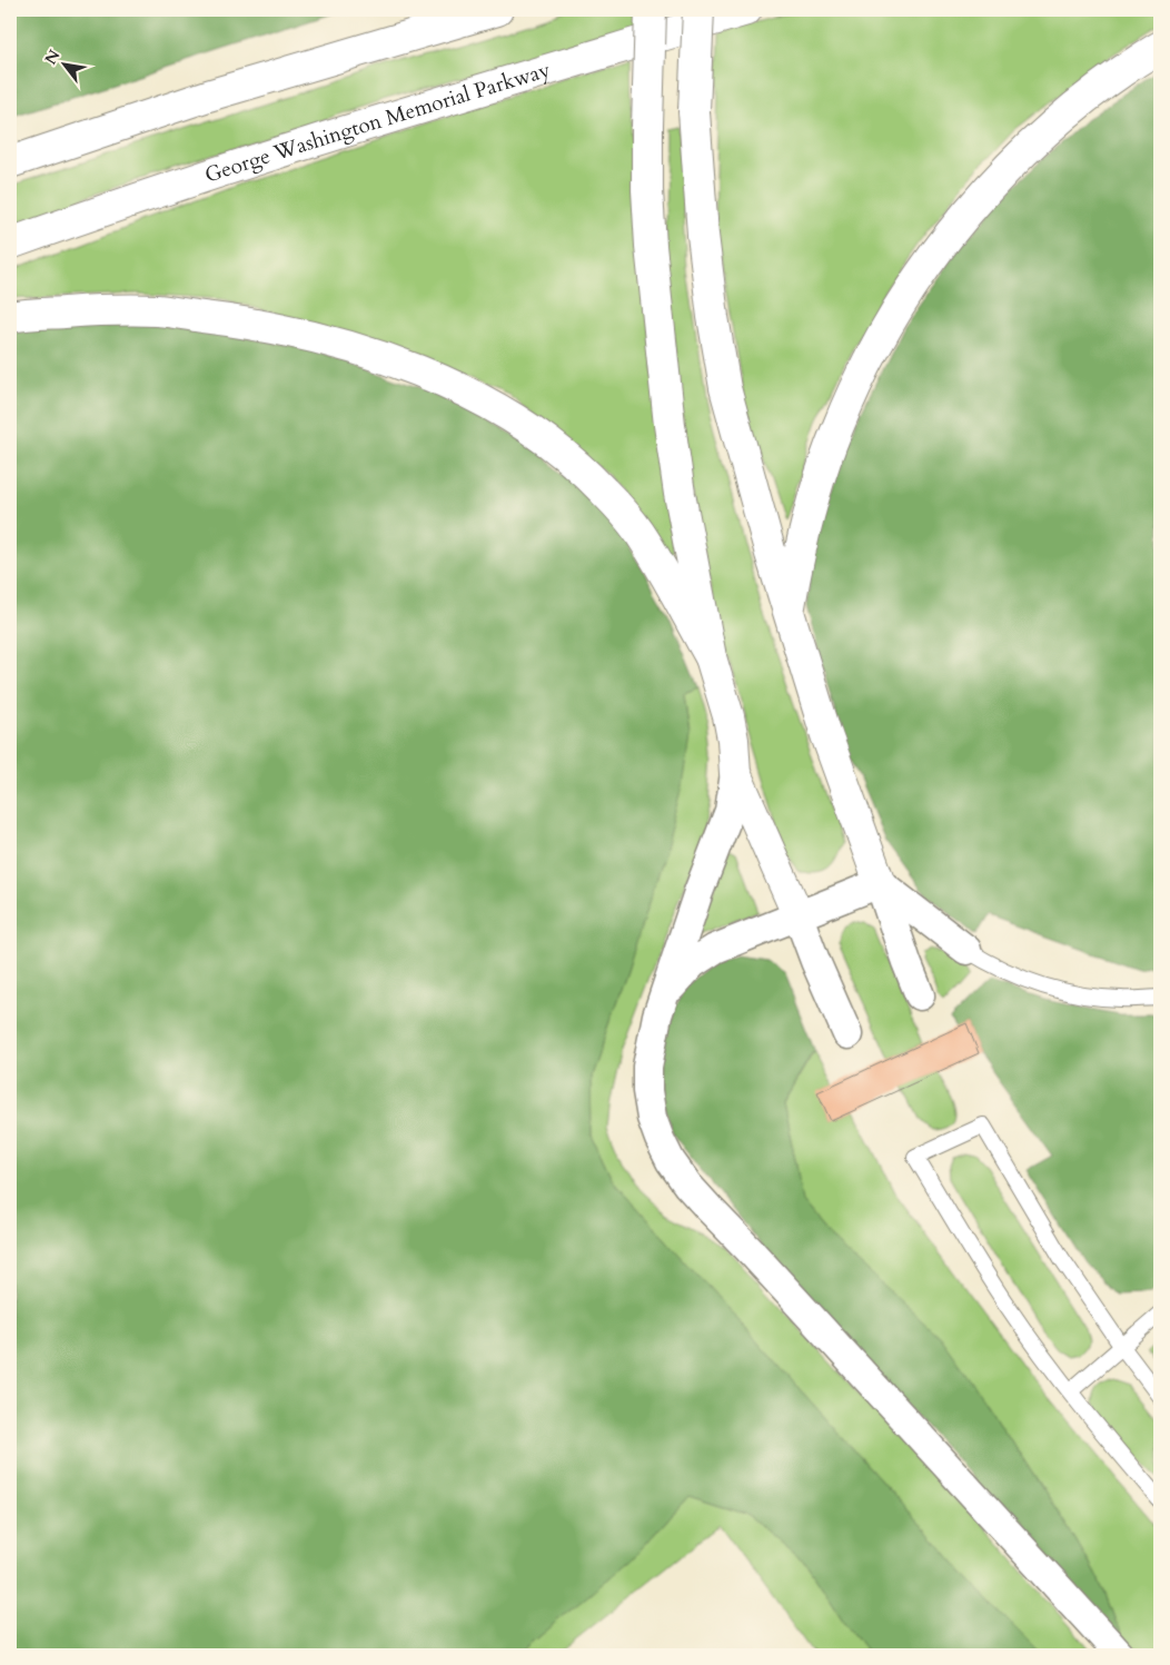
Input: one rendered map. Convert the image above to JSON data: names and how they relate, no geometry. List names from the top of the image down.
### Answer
{
  "streets": {
    "highway": ["George Washington Memorial Parkway"]
  },
  "north": "top left"
}
